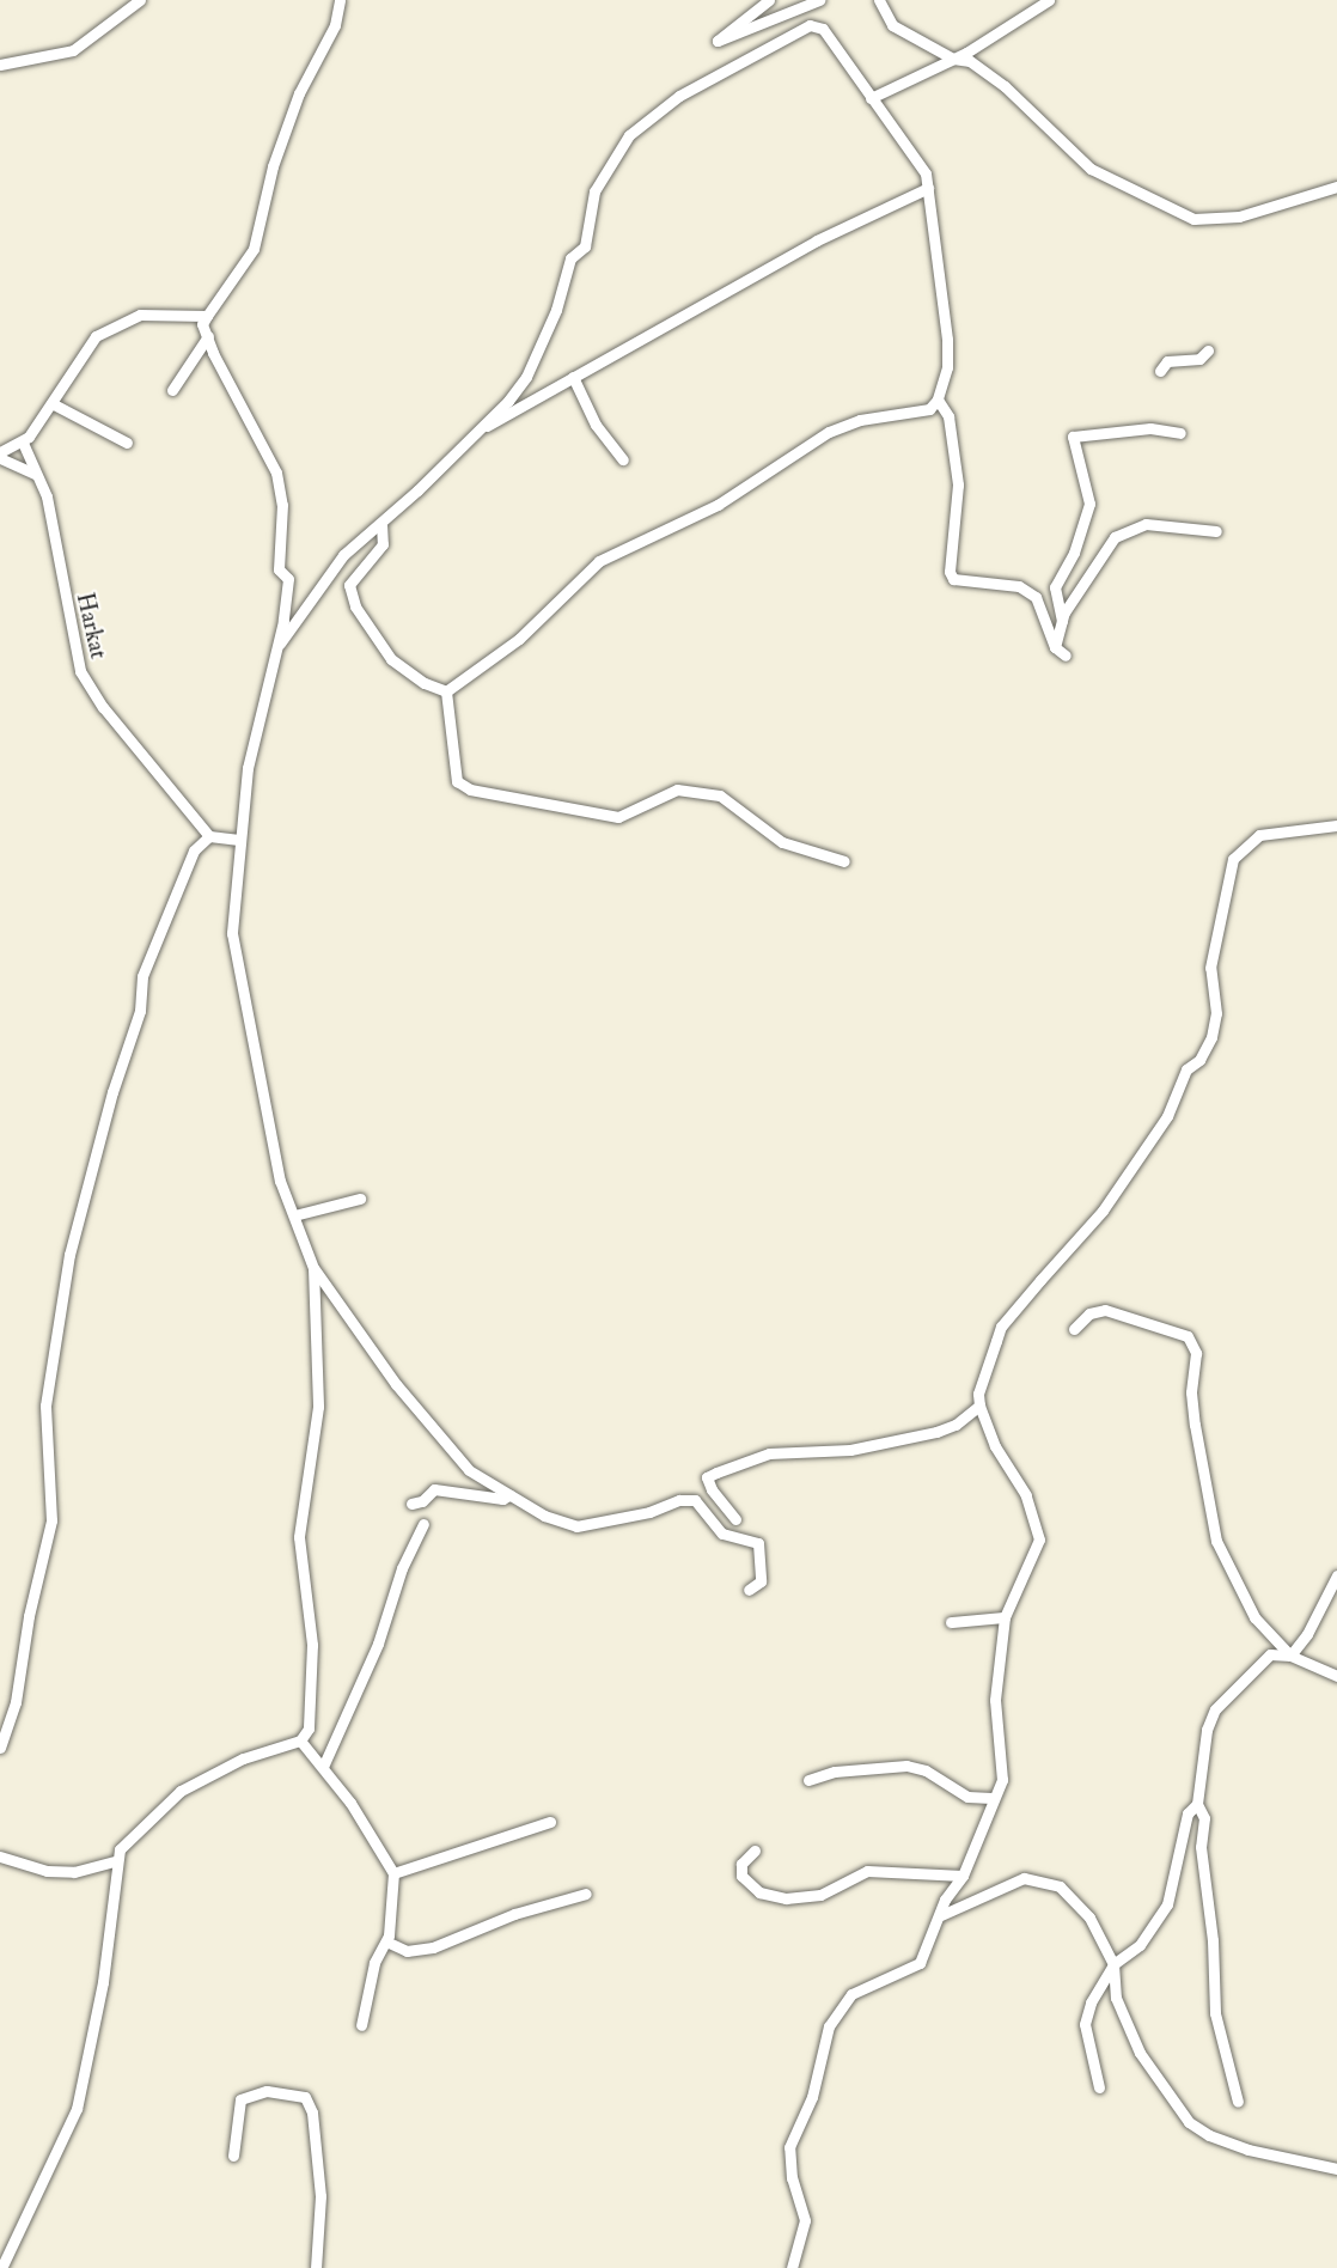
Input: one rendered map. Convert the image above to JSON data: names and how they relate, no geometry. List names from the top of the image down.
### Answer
{
  "streets": {
    "street": ["Harkat"]
  }
}
